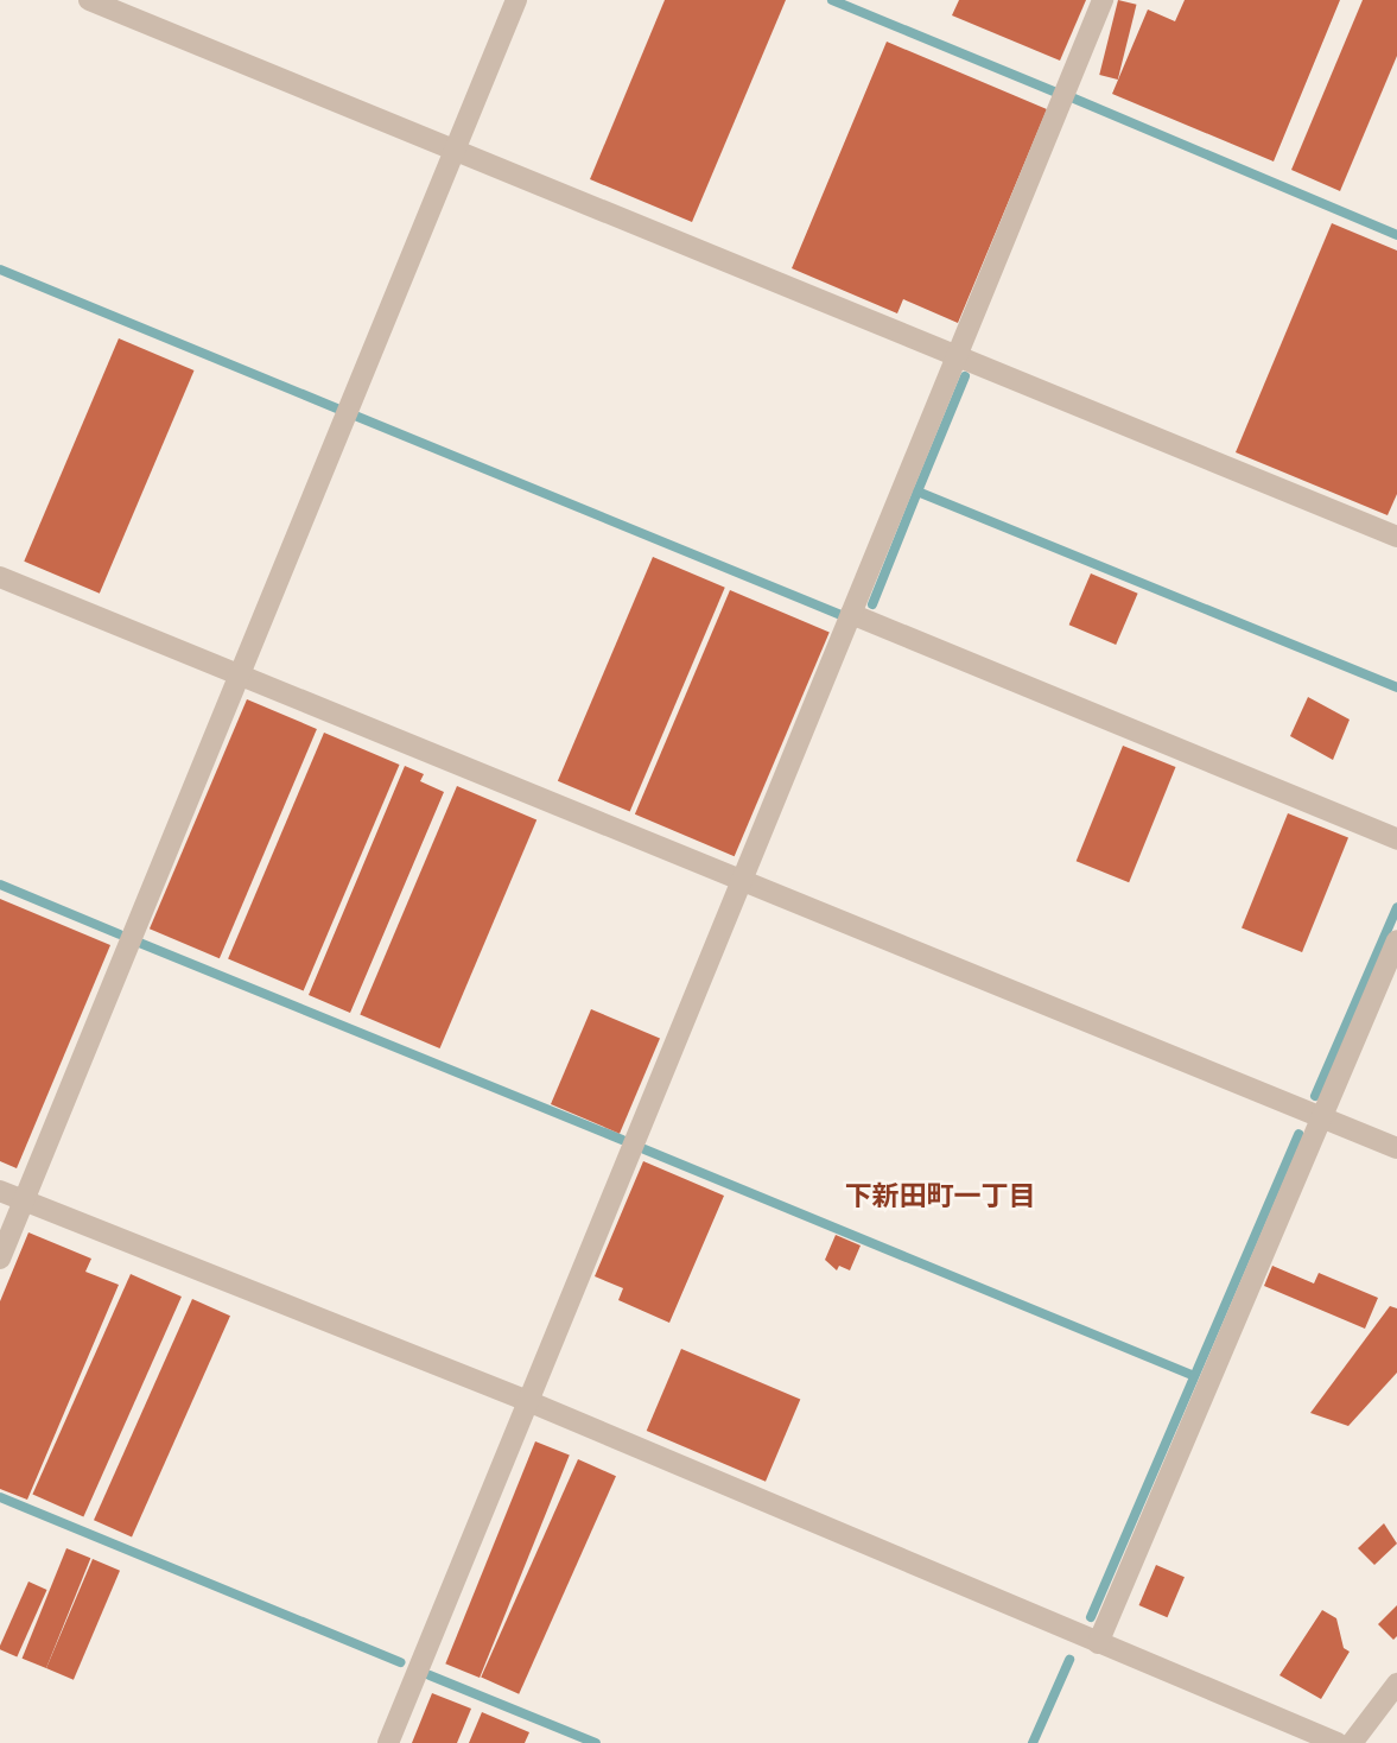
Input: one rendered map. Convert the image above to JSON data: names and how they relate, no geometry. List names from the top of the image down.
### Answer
{
  "districts": ["下新田町一丁目"]
}
